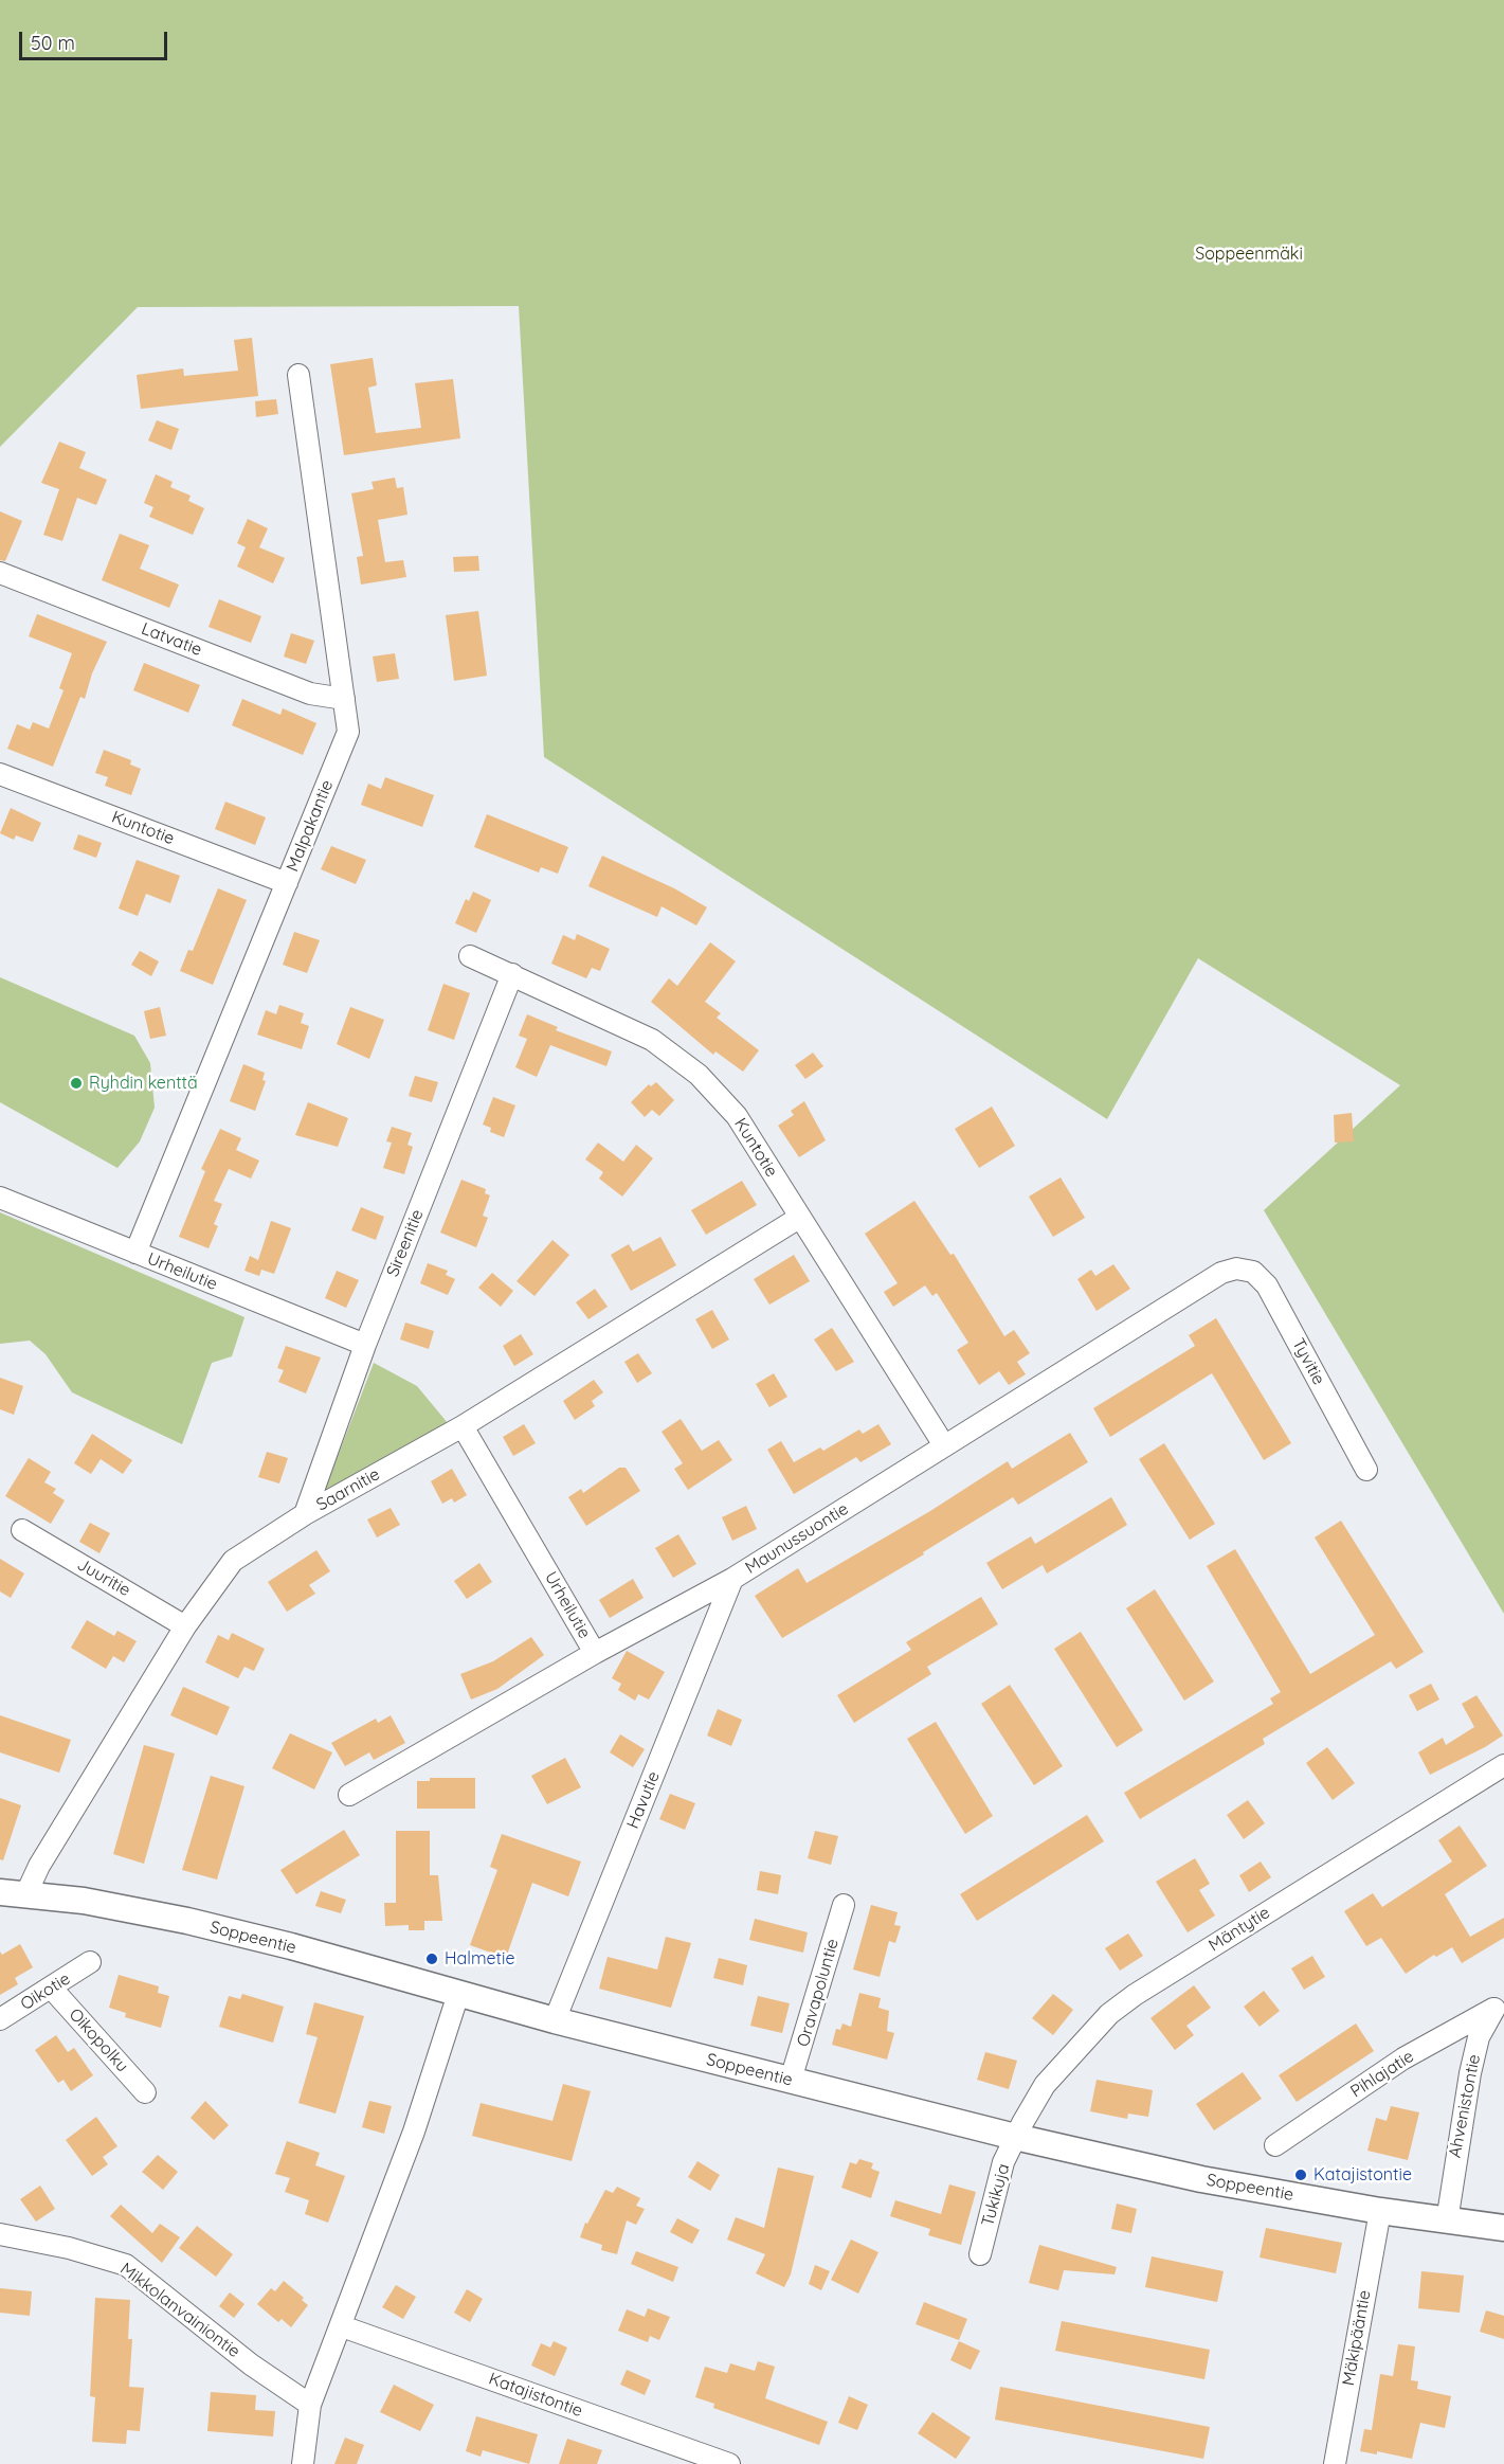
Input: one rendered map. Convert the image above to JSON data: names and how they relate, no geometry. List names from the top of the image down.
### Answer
{
  "streets": {
    "main road": ["Soppeentie"],
    "street": [
      "Latvatie",
      "Malpakantie",
      "Kuntotie",
      "Sireenitie",
      "Urheilutie",
      "Tyvitie",
      "Saarnitie",
      "Maunussuontie",
      "Juuritie",
      "Havutie",
      "Mäntytie",
      "Oikotie",
      "Oravapoluntie",
      "Oikopolku",
      "Pihlajatie",
      "Ahvenistontie",
      "Tukikuja",
      "Mikkolanvainiontie",
      "Mäkipääntie",
      "Katajistontie"
    ]
  },
  "crossings": [
    ["Latvatie", "Malpakantie"],
    ["Malpakantie", "Kuntotie"],
    ["Malpakantie", "Urheilutie"],
    ["Kuntotie", "Sireenitie"],
    ["Kuntotie", "Saarnitie"],
    ["Kuntotie", "Maunussuontie"],
    ["Sireenitie", "Urheilutie"],
    ["Sireenitie", "Saarnitie"],
    ["Urheilutie", "Saarnitie"],
    ["Urheilutie", "Maunussuontie"],
    ["Tyvitie", "Maunussuontie"],
    ["Saarnitie", "Juuritie"],
    ["Saarnitie", "Soppeentie"],
    ["Maunussuontie", "Havutie"],
    ["Havutie", "Soppeentie"],
    ["Mäntytie", "Soppeentie"],
    ["Mäntytie", "Tukikuja"],
    ["Soppeentie", "Oravapoluntie"],
    ["Soppeentie", "Ahvenistontie"],
    ["Soppeentie", "Tukikuja"],
    ["Soppeentie", "Mäkipääntie"],
    ["Oikotie", "Oikopolku"],
    ["Pihlajatie", "Ahvenistontie"]
  ],
  "parks": ["Soppeenmäki"],
  "places": ["Ryhdin kenttä", "Halmetie", "Katajistontie"],
  "scale_bar": "50 m"
}
